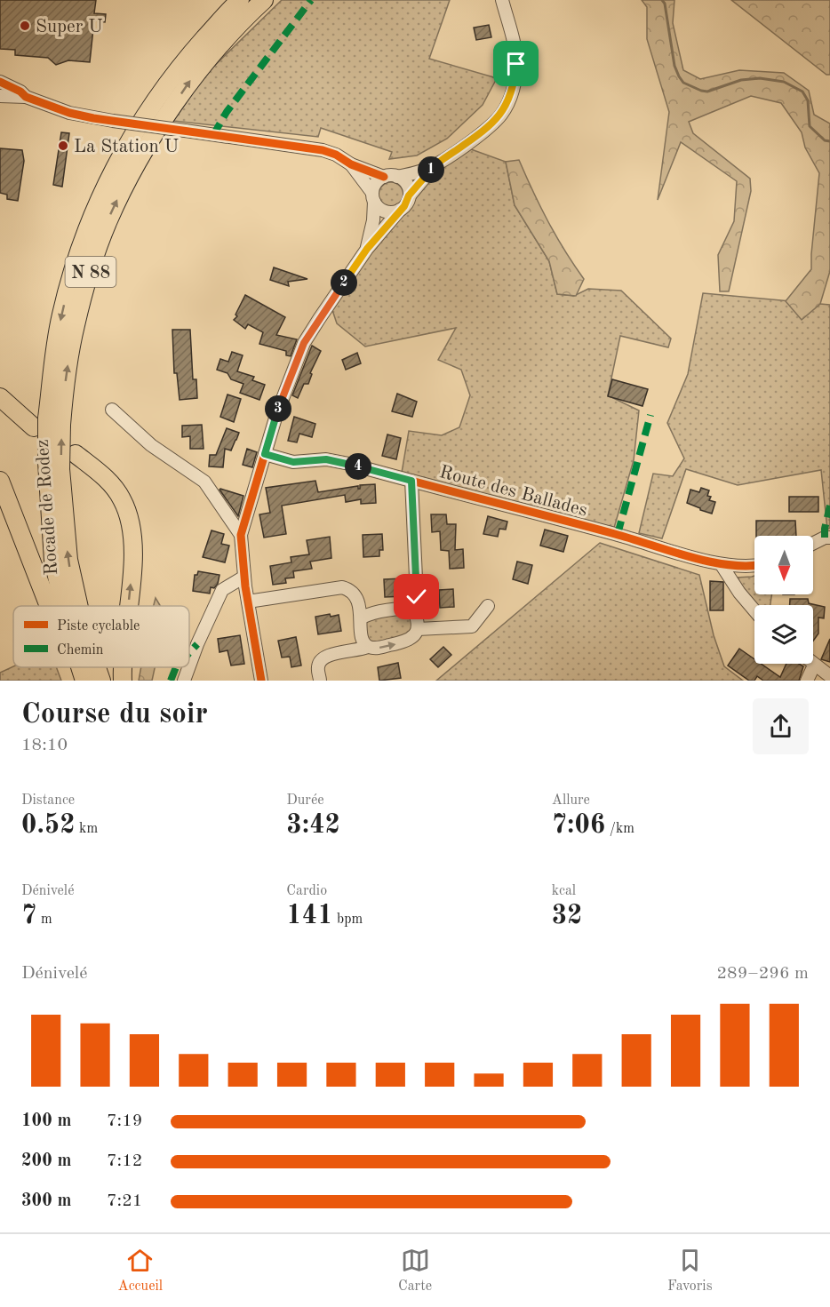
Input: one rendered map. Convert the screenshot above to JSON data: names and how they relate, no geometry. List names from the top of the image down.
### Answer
{
  "streets": {
    "highway": ["N 88", "Rocade de Rodez"],
    "street": ["Route des Ballades"]
  },
  "places": ["Super U", "La Station U"],
  "legend": ["Piste cyclable", "Chemin"],
  "north": "bottom",
  "page": {
    "pins": [
      "1",
      "2",
      "3",
      "4"
    ],
    "heading": ["Course du soir", "18:10"],
    "stats": [
      ["Distance", "0.52 km"],
      ["Durée", "3:42"],
      ["Allure", "7:06 /km"],
      ["Dénivelé", "7 m"],
      ["Cardio", "141 bpm"],
      ["kcal", "32"]
    ],
    "chart": ["Dénivelé", "289–296 m"],
    "list": [
      {
        "name": "100 m",
        "note": "7:19"
      },
      {
        "name": "200 m",
        "note": "7:12"
      },
      {
        "name": "300 m",
        "note": "7:21"
      }
    ],
    "tabs": ["Accueil", "Carte", "Favoris"]
  }
}
